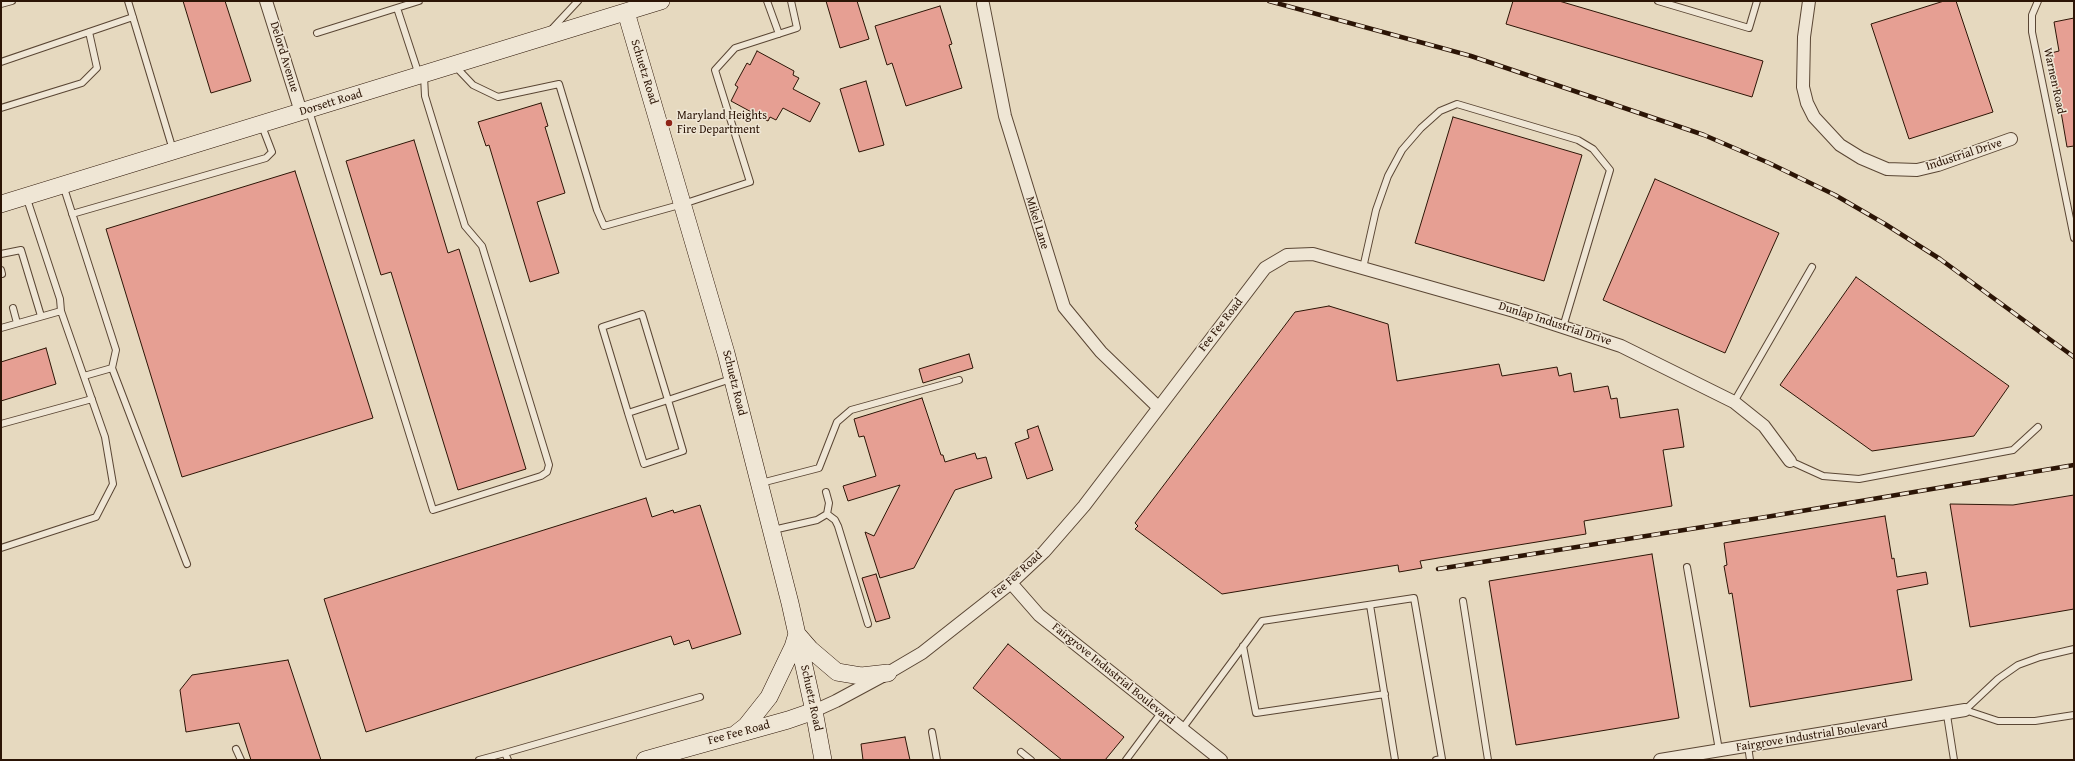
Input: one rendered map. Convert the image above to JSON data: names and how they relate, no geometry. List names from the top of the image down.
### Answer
{
  "streets": {
    "main road": ["Schuetz Road", "Dorsett Road", "Fee Fee Road"],
    "street": [
      "Delord Avenue",
      "Industrial Drive",
      "Mikel Lane",
      "Dunlap Industrial Drive",
      "Fairgrove Industrial Boulevard"
    ],
    "lane": ["Warnen Road"]
  },
  "crossings": [
    ["Delord Avenue", "Dorsett Road"],
    ["Schuetz Road", "Dorsett Road"],
    ["Schuetz Road", "Fee Fee Road"],
    ["Mikel Lane", "Fee Fee Road"],
    ["Dunlap Industrial Drive", "Fee Fee Road"],
    ["Fee Fee Road", "Fairgrove Industrial Boulevard"]
  ],
  "places": ["Maryland Heights Fire Department"]
}
